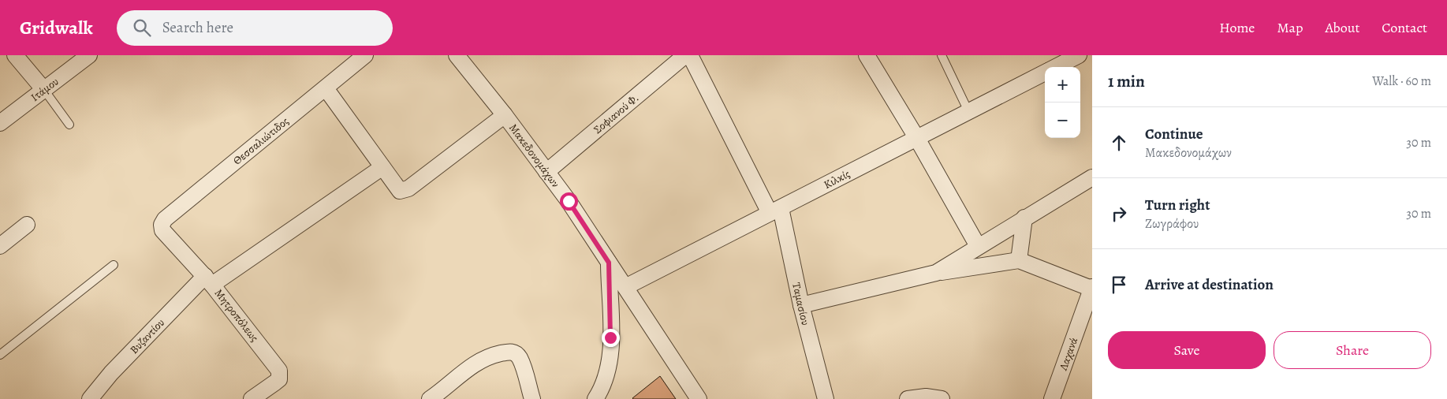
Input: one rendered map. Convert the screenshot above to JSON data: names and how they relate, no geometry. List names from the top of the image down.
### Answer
{
  "streets": {
    "street": [
      "Ιτάμου",
      "Σοφιανού Φ.",
      "Θεσσαλιώτιδος",
      "Μακεδονομάχων",
      "Κιλκίς",
      "Ταμασίου",
      "Μητροπόλεως",
      "Βυζαντίου",
      "Λαχανά"
    ]
  },
  "crossings": [
    ["Σοφιανού Φ.", "Μακεδονομάχων"],
    ["Θεσσαλιώτιδος", "Μητροπόλεως"],
    ["Μακεδονομάχων", "Κιλκίς"],
    ["Κιλκίς", "Ταμασίου"],
    ["Μητροπόλεως", "Βυζαντίου"]
  ],
  "page": {
    "header": "Gridwalk",
    "search": "Search here",
    "nav": [
      "Home",
      "Map",
      "About",
      "Contact"
    ],
    "heading": ["1 min", "Walk · 60 m"],
    "map_buttons": ["+", "−"],
    "list": [
      ["Continue", "Μακεδονομάχων", "30 m"],
      ["Turn right", "Ζωγράφου", "30 m"],
      "Arrive at destination"
    ],
    "buttons": ["Save", "Share"]
  }
}
